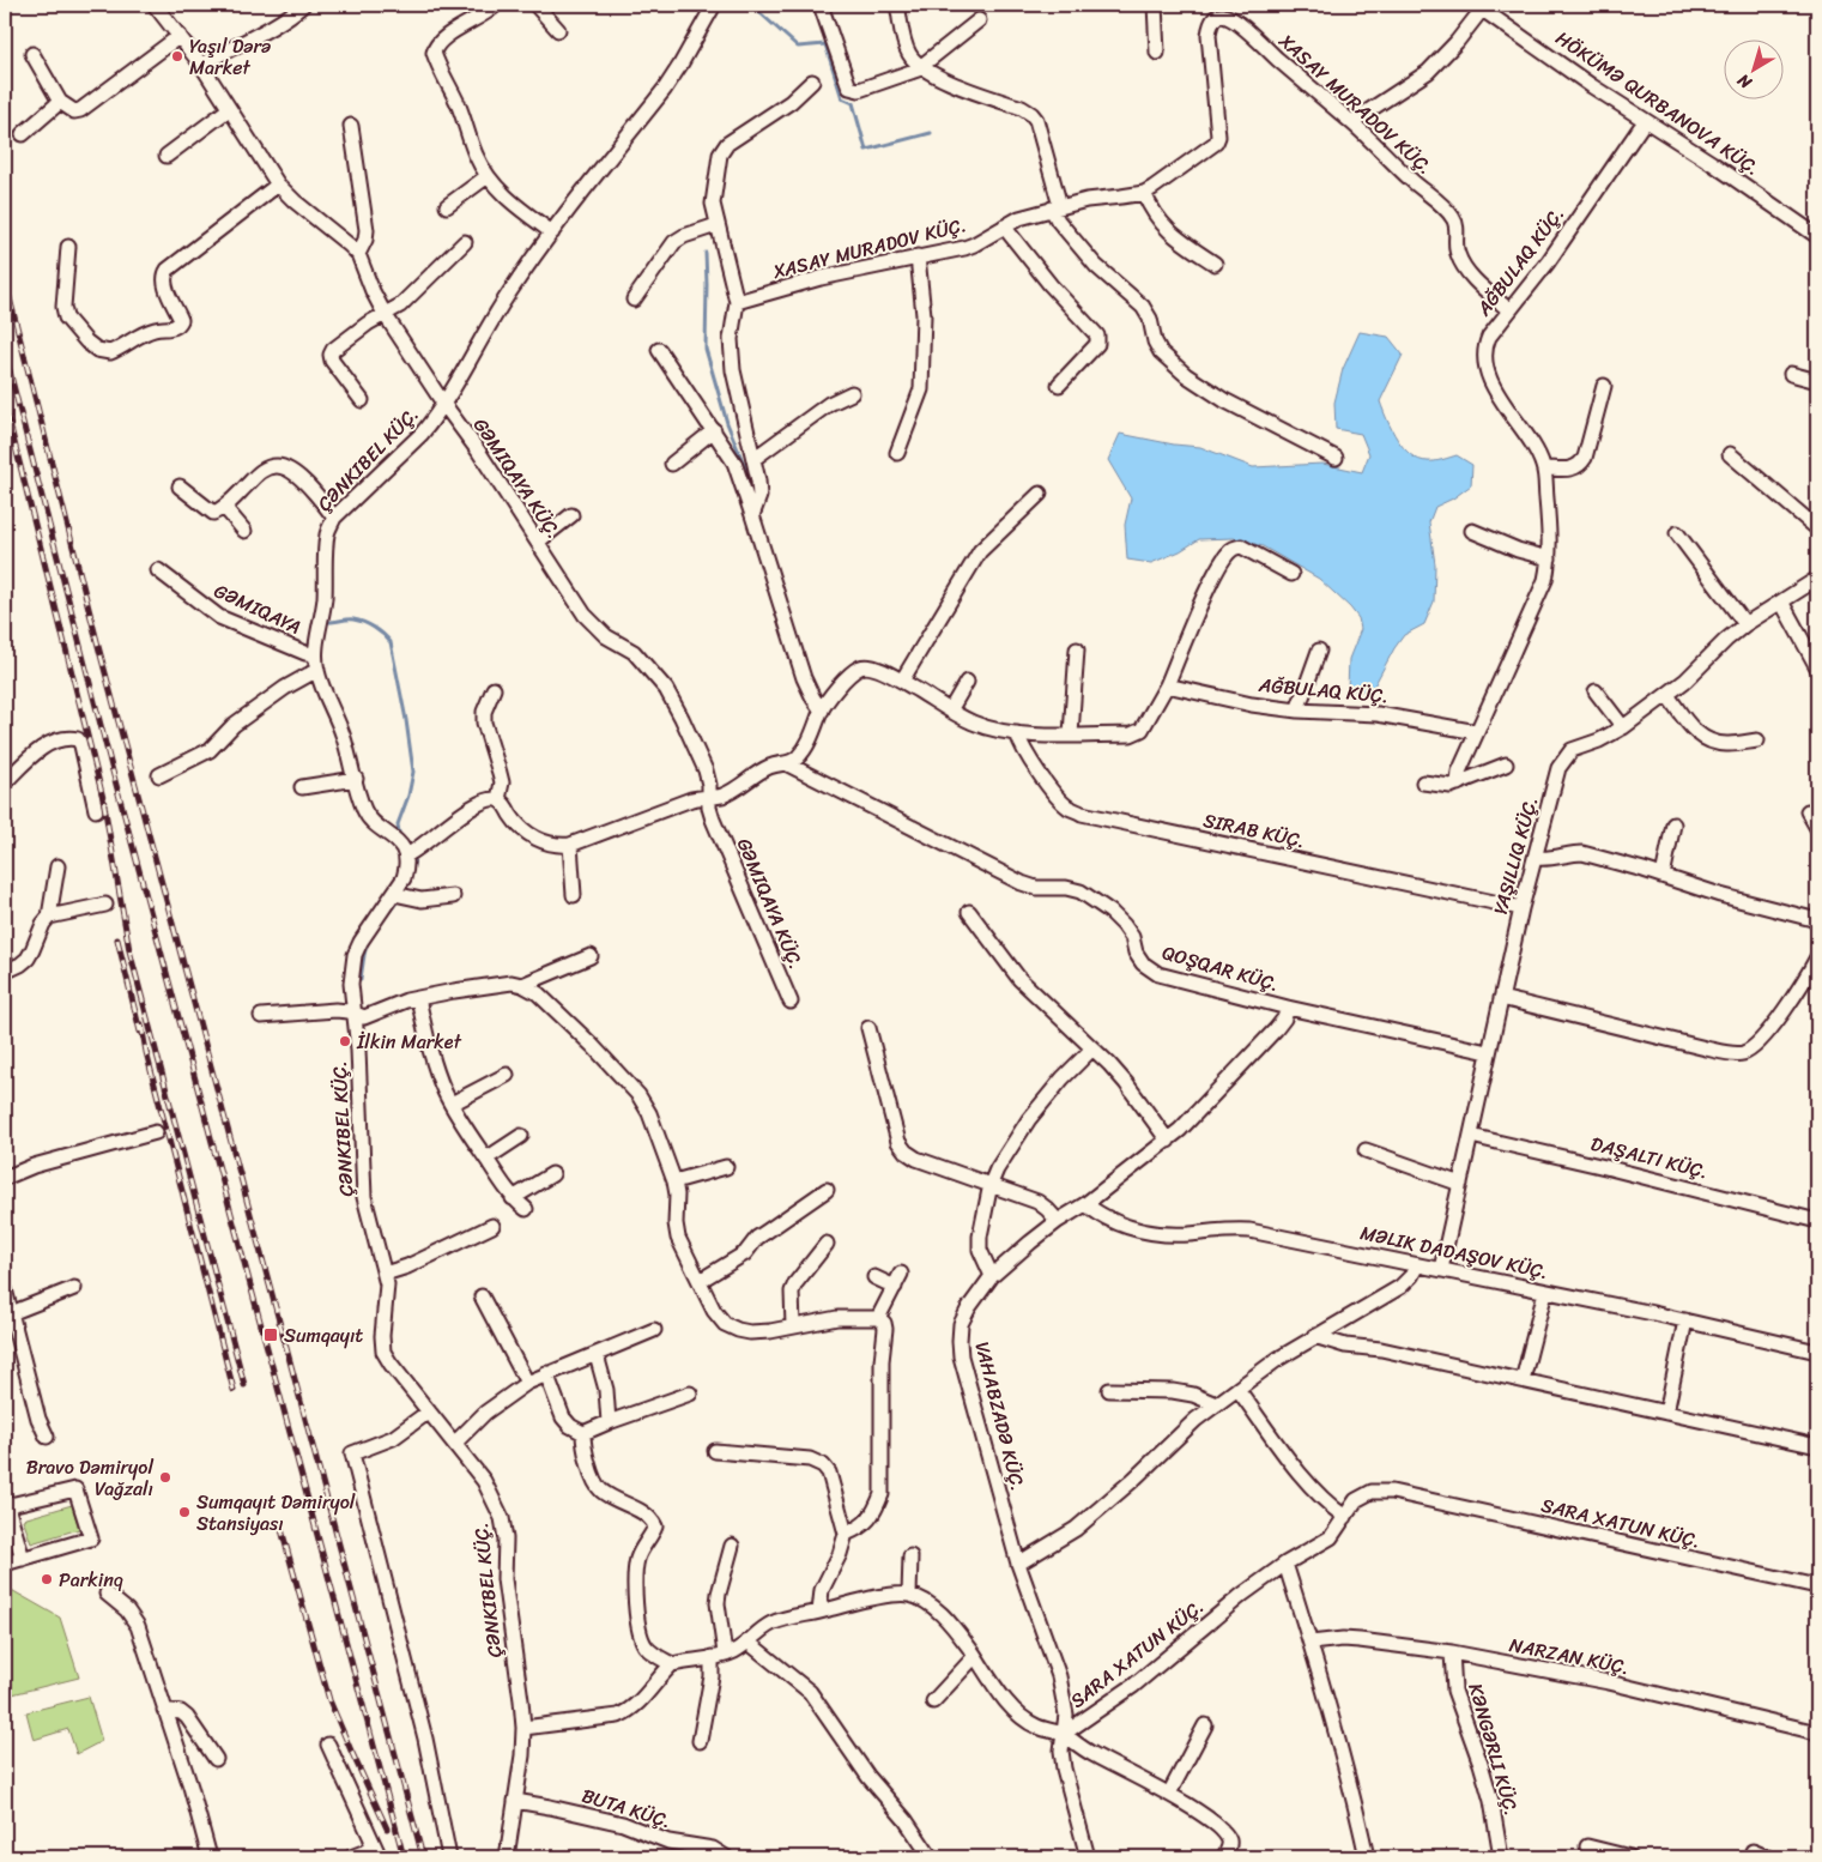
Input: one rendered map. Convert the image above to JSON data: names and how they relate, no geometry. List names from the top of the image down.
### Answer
{
  "streets": {
    "street": [
      "HÖKÜMƏ QURBANOVA KÜÇ.",
      "XASAY MURADOV KÜÇ.",
      "AĞBULAQ KÜÇ.",
      "ÇƏNKIBEL KÜÇ.",
      "GƏMIQAYA KÜÇ.",
      "GƏMIQAYA",
      "SIRAB KÜÇ.",
      "QOŞQAR KÜÇ.",
      "MƏLIK DADAŞOV KÜÇ.",
      "VAHABZADƏ KÜÇ.",
      "SARA XATUN KÜÇ.",
      "NARZAN KÜÇ.",
      "KƏNGƏRLI KÜÇ.",
      "BUTA KÜÇ."
    ]
  },
  "crossings": [
    ["HÖKÜMƏ QURBANOVA KÜÇ.", "AĞBULAQ KÜÇ."],
    ["XASAY MURADOV KÜÇ.", "AĞBULAQ KÜÇ."],
    ["ÇƏNKIBEL KÜÇ.", "GƏMIQAYA KÜÇ."],
    ["ÇƏNKIBEL KÜÇ.", "GƏMIQAYA"],
    ["ÇƏNKIBEL KÜÇ.", "BUTA KÜÇ."],
    ["QOŞQAR KÜÇ.", "VAHABZADƏ KÜÇ."],
    ["MƏLIK DADAŞOV KÜÇ.", "VAHABZADƏ KÜÇ."],
    ["VAHABZADƏ KÜÇ.", "SARA XATUN KÜÇ."],
    ["NARZAN KÜÇ.", "KƏNGƏRLI KÜÇ."]
  ],
  "places": {
    "other": [
      "Yaşıl Dərə Market",
      "İlkin Market",
      "Bravo Dəmiryol Vağzalı",
      "Sumqayıt Dəmiryol Stansiyası",
      "Parkinq"
    ],
    "transit": ["Sumqayıt"]
  },
  "north": "bottom left"
}
